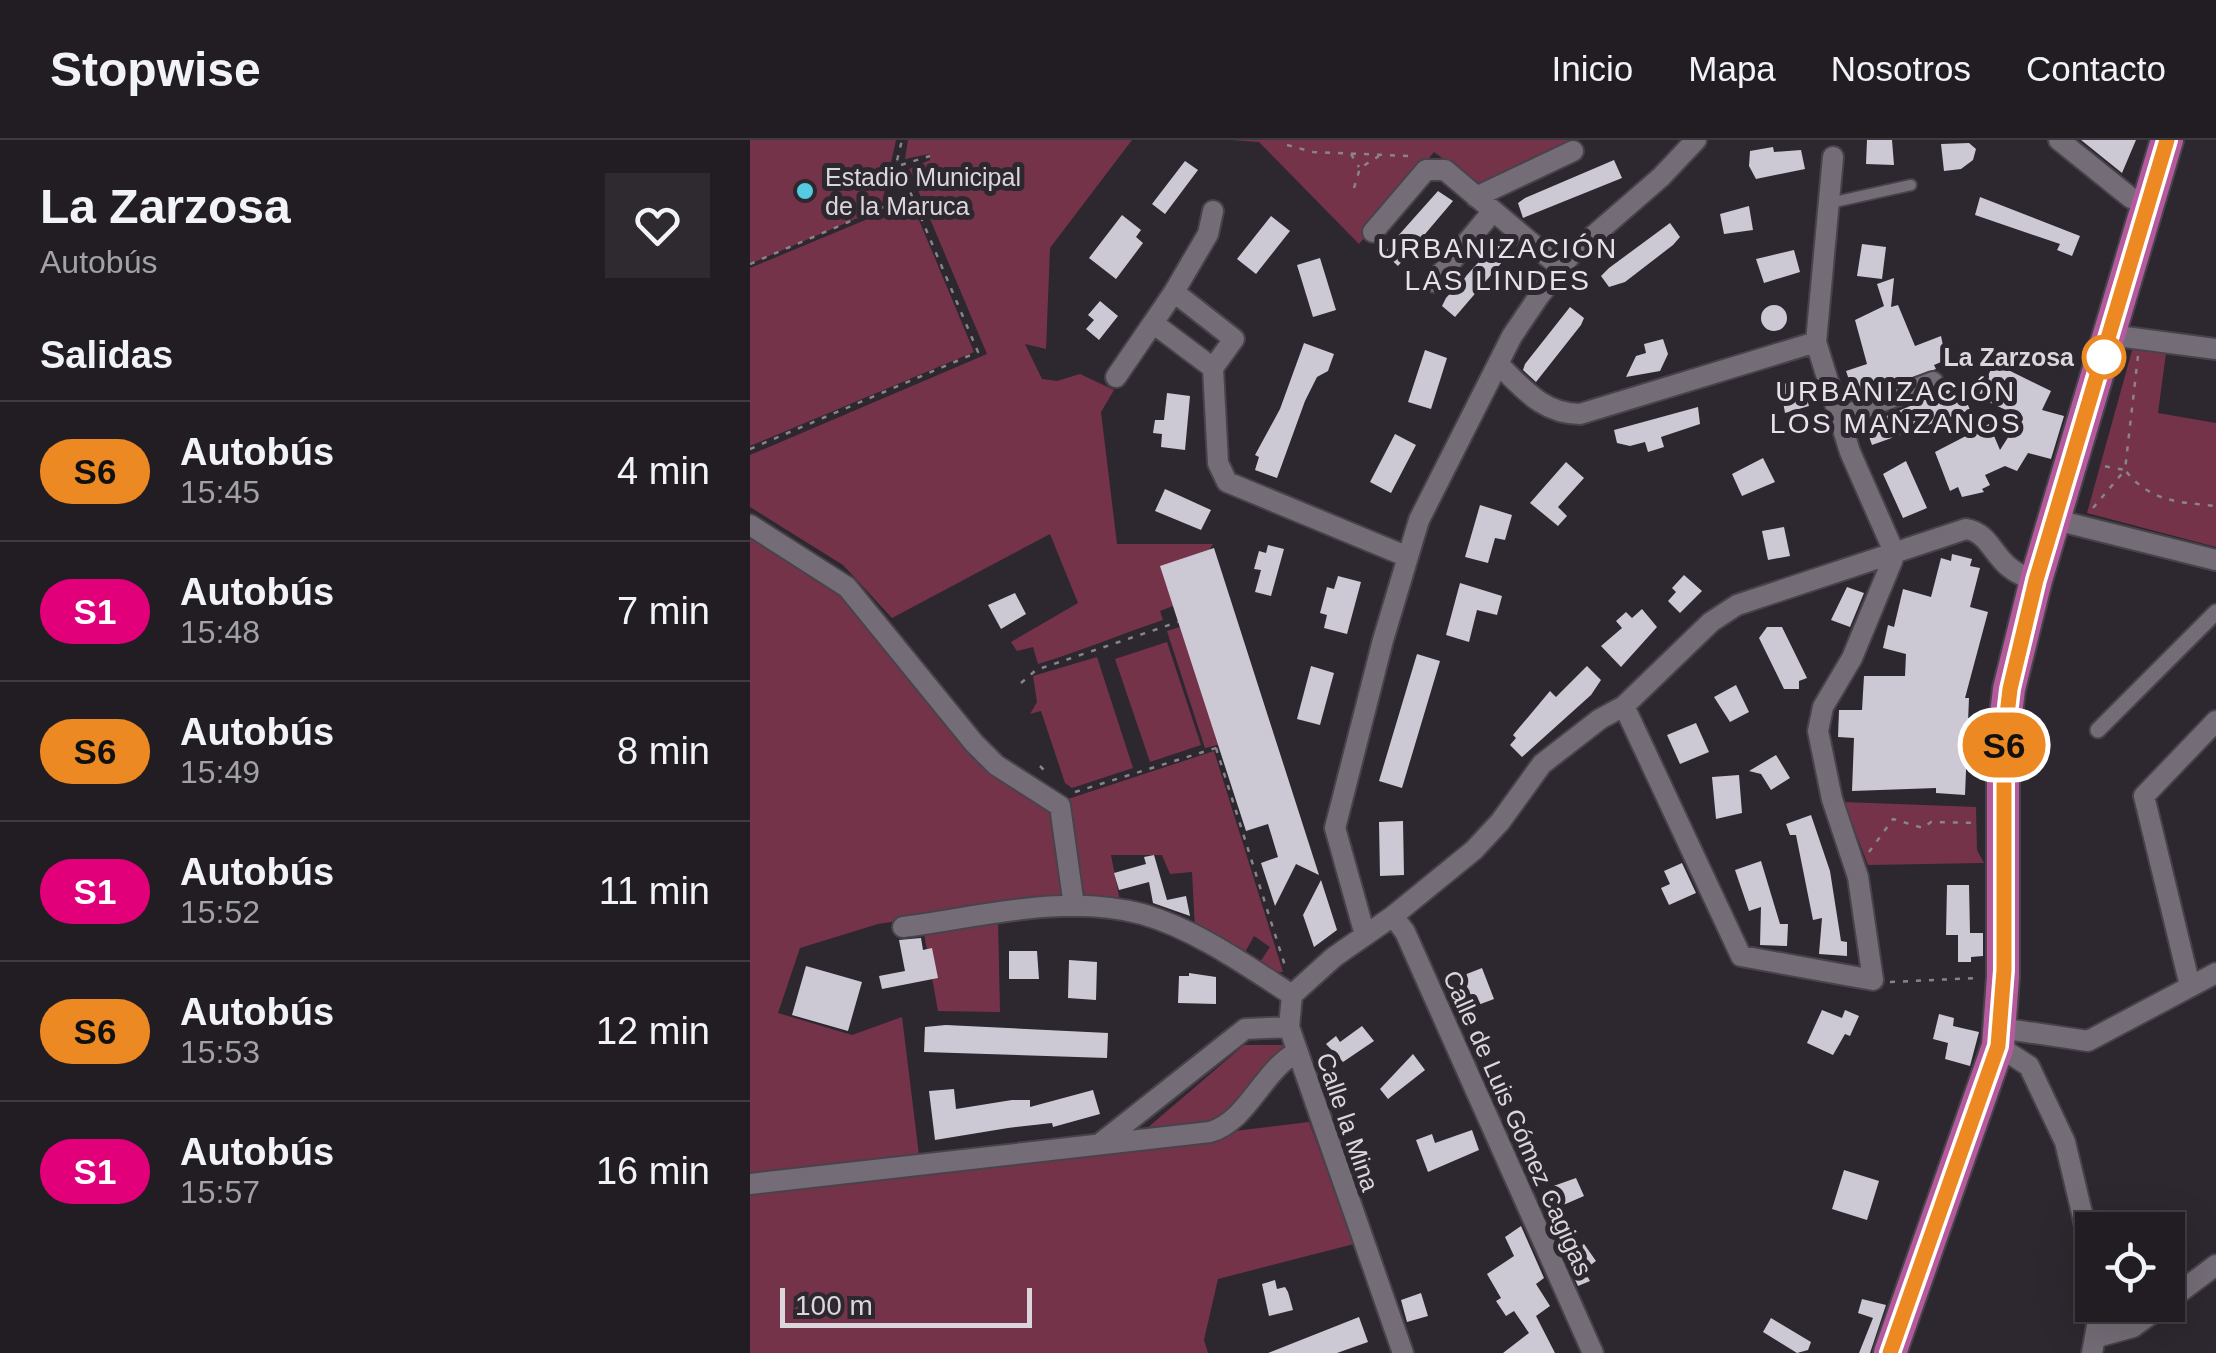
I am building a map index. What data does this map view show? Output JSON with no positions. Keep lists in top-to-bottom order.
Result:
{
  "streets": {
    "street": ["Calle la Mina", "Calle de Luis Gómez Cagigas"]
  },
  "districts": ["URBANIZACIÓN LAS LINDES", "URBANIZACIÓN LOS MANZANOS"],
  "places": ["Estadio Municipal de la Maruca", "La Zarzosa"],
  "lines": ["bus line S6"],
  "scale_bar": "100 m",
  "page": {
    "header": "Stopwise",
    "nav": [
      "Inicio",
      "Mapa",
      "Nosotros",
      "Contacto"
    ],
    "heading": [
      ["La Zarzosa", "Autobús"],
      "Salidas"
    ],
    "on_map": "S6",
    "list": [
      {
        "mark": "S6",
        "name": "Autobús",
        "note": "15:45",
        "value": "4 min"
      },
      {
        "mark": "S1",
        "name": "Autobús",
        "note": "15:48",
        "value": "7 min"
      },
      {
        "mark": "S6",
        "name": "Autobús",
        "note": "15:49",
        "value": "8 min"
      },
      {
        "mark": "S1",
        "name": "Autobús",
        "note": "15:52",
        "value": "11 min"
      },
      {
        "mark": "S6",
        "name": "Autobús",
        "note": "15:53",
        "value": "12 min"
      },
      {
        "mark": "S1",
        "name": "Autobús",
        "note": "15:57",
        "value": "16 min"
      }
    ],
    "scale": "100 m"
  }
}
